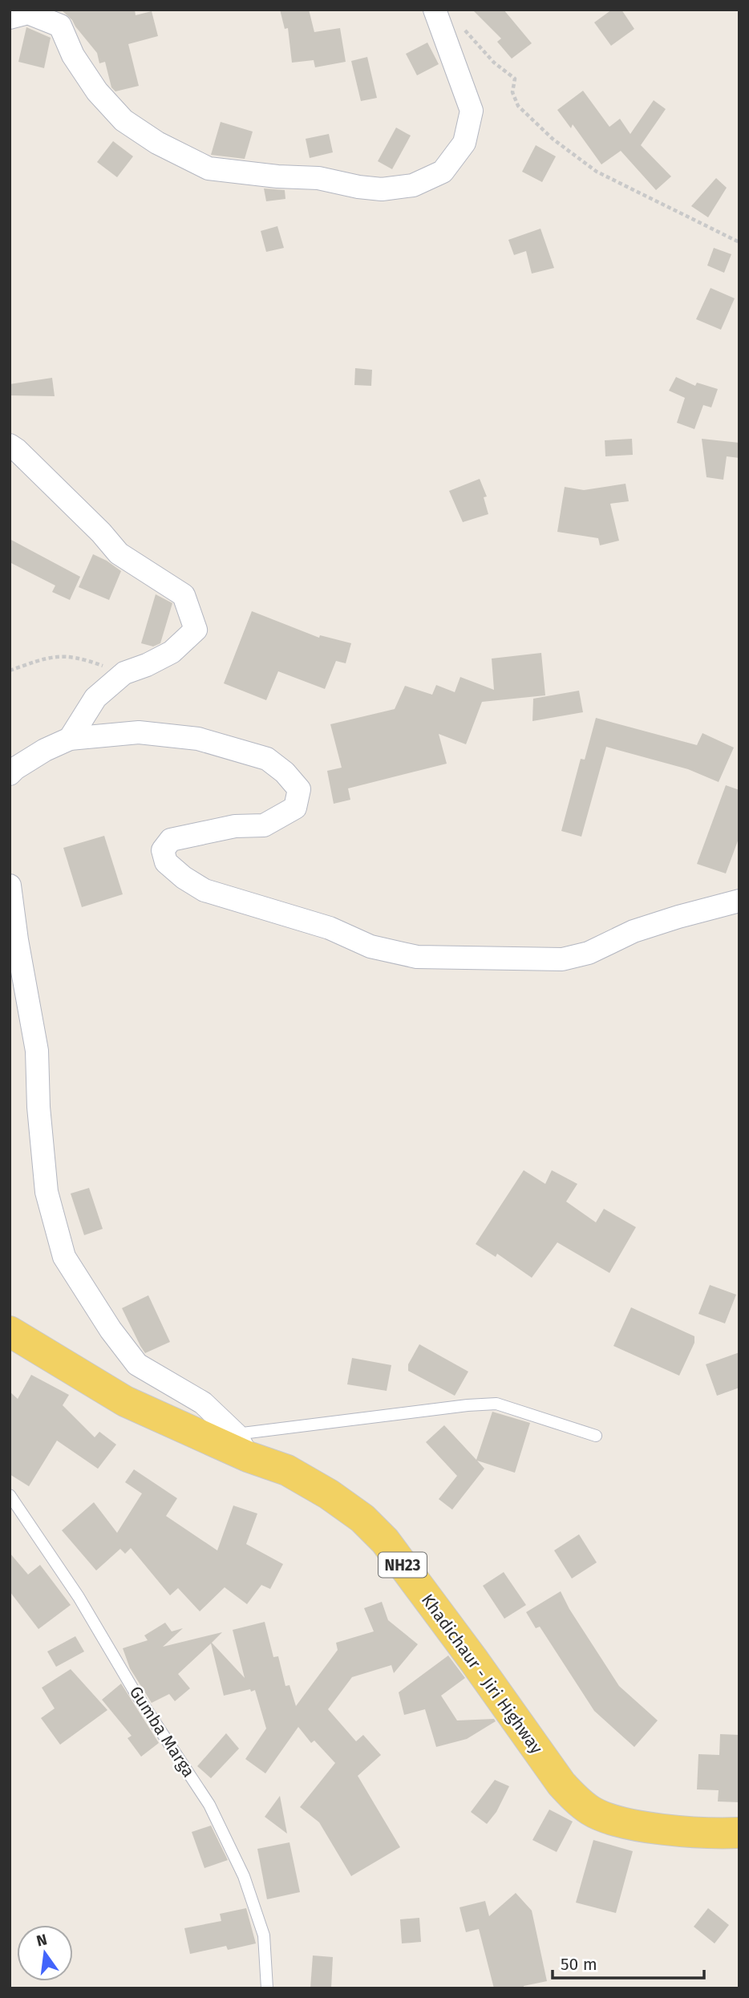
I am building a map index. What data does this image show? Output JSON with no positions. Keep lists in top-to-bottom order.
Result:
{
  "streets": {
    "main road": ["NH23", "Khadichaur - Jiri Highway"],
    "lane": ["Gumba Marga"]
  },
  "scale_bar": "50 m",
  "north": "top"
}
